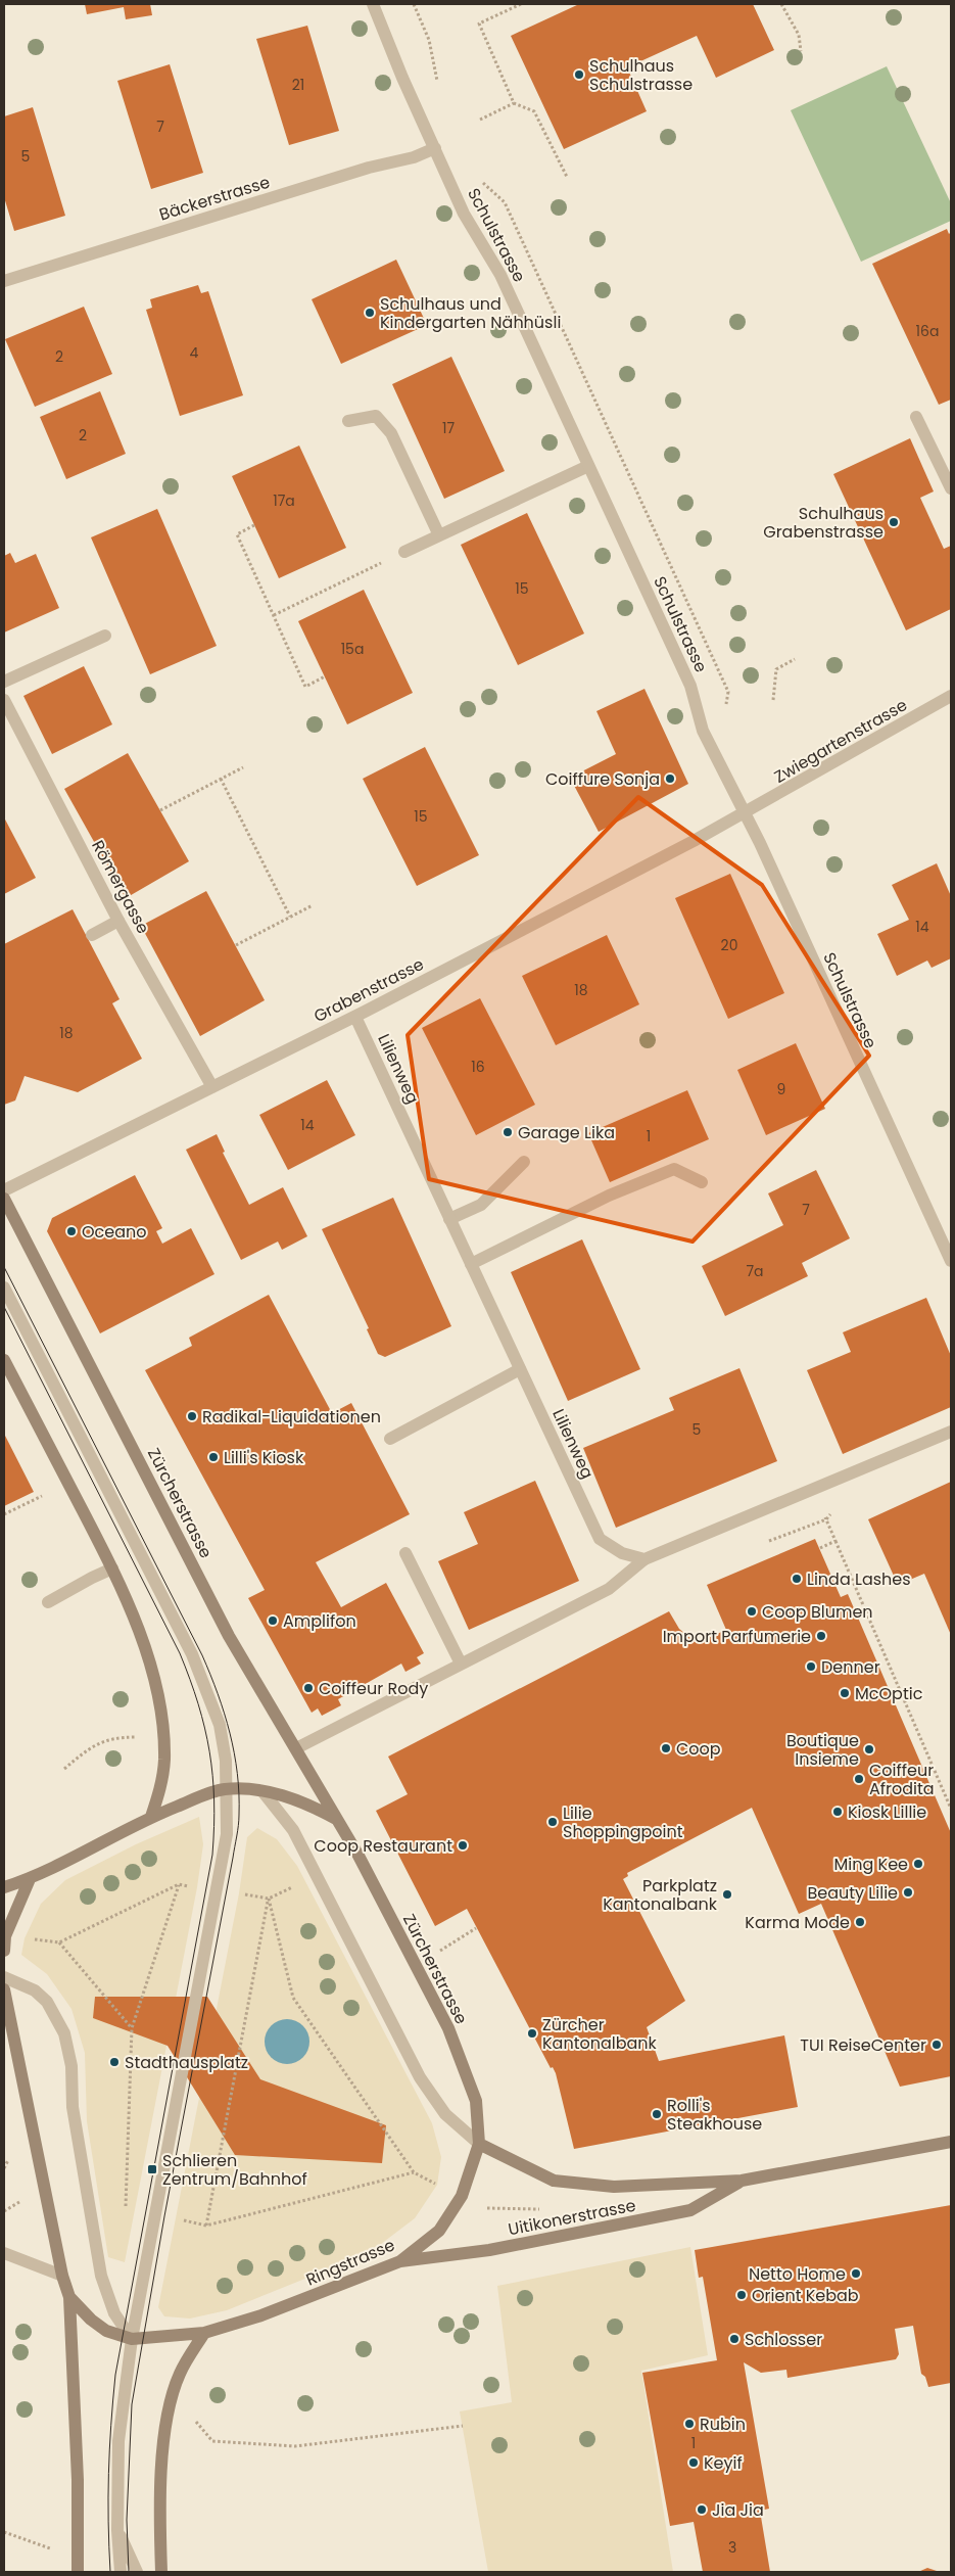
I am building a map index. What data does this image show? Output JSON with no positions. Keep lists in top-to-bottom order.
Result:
{
  "streets": {
    "main road": ["Zürcherstrasse", "Uitikonerstrasse", "Ringstrasse"],
    "street": [
      "Bäckerstrasse",
      "Schulstrasse",
      "Zwiegartenstrasse",
      "Römergasse",
      "Grabenstrasse",
      "Lilienweg"
    ]
  },
  "crossings": [
    ["Bäckerstrasse", "Schulstrasse"],
    ["Schulstrasse", "Zwiegartenstrasse"],
    ["Schulstrasse", "Grabenstrasse"],
    ["Zwiegartenstrasse", "Grabenstrasse"],
    ["Römergasse", "Grabenstrasse"],
    ["Grabenstrasse", "Lilienweg"],
    ["Zürcherstrasse", "Uitikonerstrasse"],
    ["Zürcherstrasse", "Ringstrasse"],
    ["Uitikonerstrasse", "Ringstrasse"]
  ],
  "places": {
    "other": [
      "Schulhaus Schulstrasse",
      "Schulhaus und Kindergarten Nähhüsli",
      "Schulhaus Grabenstrasse",
      "Coiffure Sonja",
      "Garage Lika",
      "Oceano",
      "Radikal-Liquidationen",
      "Lilli's Kiosk",
      "Linda Lashes",
      "Coop Blumen",
      "Amplifon",
      "Import Parfumerie",
      "Denner",
      "Coiffeur Rody",
      "McOptic",
      "Coop",
      "Boutique Insieme",
      "Coiffeur Afrodita",
      "Kiosk Lillie",
      "Lilie Shoppingpoint",
      "Coop Restaurant",
      "Ming Kee",
      "Beauty Lilie",
      "Parkplatz Kantonalbank",
      "Karma Mode",
      "Zürcher Kantonalbank",
      "TUI ReiseCenter",
      "Stadthausplatz",
      "Rolli's Steakhouse",
      "Netto Home",
      "Orient Kebab",
      "Schlosser",
      "Rubin",
      "Keyif",
      "Jia Jia"
    ],
    "transit": ["Schlieren Zentrum/Bahnhof"]
  },
  "house_numbers": [
    "21",
    "7",
    "5",
    "16a",
    "4",
    "2",
    "17",
    "2",
    "17a",
    "15",
    "15a",
    "15",
    "14",
    "20",
    "18",
    "18",
    "16",
    "9",
    "14",
    "1",
    "7",
    "7a",
    "5",
    "1",
    "3"
  ]
}
